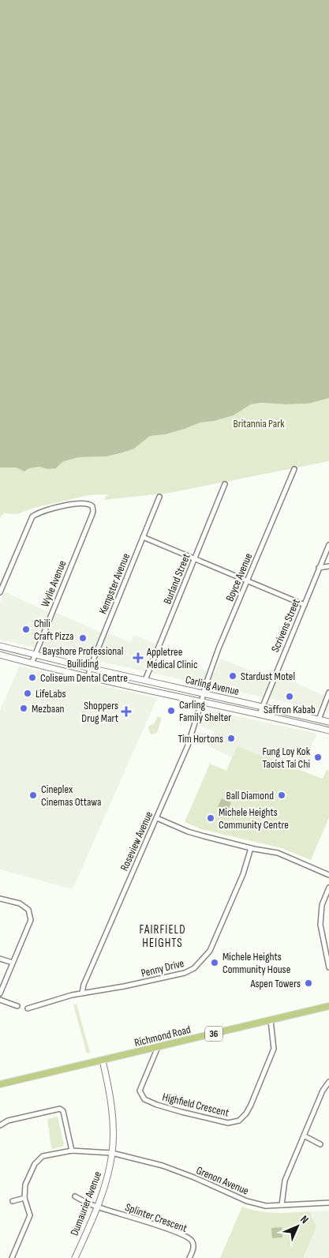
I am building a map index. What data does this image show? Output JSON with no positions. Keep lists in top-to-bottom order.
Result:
{
  "streets": {
    "main road": [
      "Carling Avenue",
      "36",
      "Richmond Road",
      "Dumaurier Avenue"
    ],
    "street": [
      "Boyce Avenue",
      "Burland Street",
      "Wylie Avenue",
      "Kempster Avenue",
      "Scrivens Street",
      "Roseview Avenue",
      "Penny Drive",
      "Highfield Crescent",
      "Grenon Avenue",
      "Splinter Crescent"
    ]
  },
  "crossings": [
    ["Boyce Avenue", "Carling Avenue"],
    ["Boyce Avenue", "Roseview Avenue"],
    ["Burland Street", "Carling Avenue"],
    ["Wylie Avenue", "Carling Avenue"],
    ["Kempster Avenue", "Carling Avenue"],
    ["Scrivens Street", "Carling Avenue"],
    ["Carling Avenue", "Roseview Avenue"],
    ["Roseview Avenue", "Penny Drive"],
    ["Richmond Road", "Highfield Crescent"],
    ["Richmond Road", "Dumaurier Avenue"],
    ["Grenon Avenue", "Dumaurier Avenue"],
    ["Dumaurier Avenue", "Splinter Crescent"]
  ],
  "districts": ["FAIRFIELD HEIGHTS"],
  "parks": ["Britannia Park"],
  "places": {
    "other": [
      "Chili Craft Pizza",
      "Bayshore Professional Builiding",
      "Stardust Motel",
      "Coliseum Dental Centre",
      "LifeLabs",
      "Saffron Kabab",
      "Mezbaan",
      "Carling Family Shelter",
      "Tim Hortons",
      "Fung Loy Kok Taoist Tai Chi",
      "Cineplex Cinemas Ottawa",
      "Ball Diamond",
      "Michele Heights Community Centre",
      "Michele Heights Community House",
      "Aspen Towers"
    ],
    "health": ["Appletree Medical Clinic", "Shoppers Drug Mart"]
  },
  "north": "top right"
}
